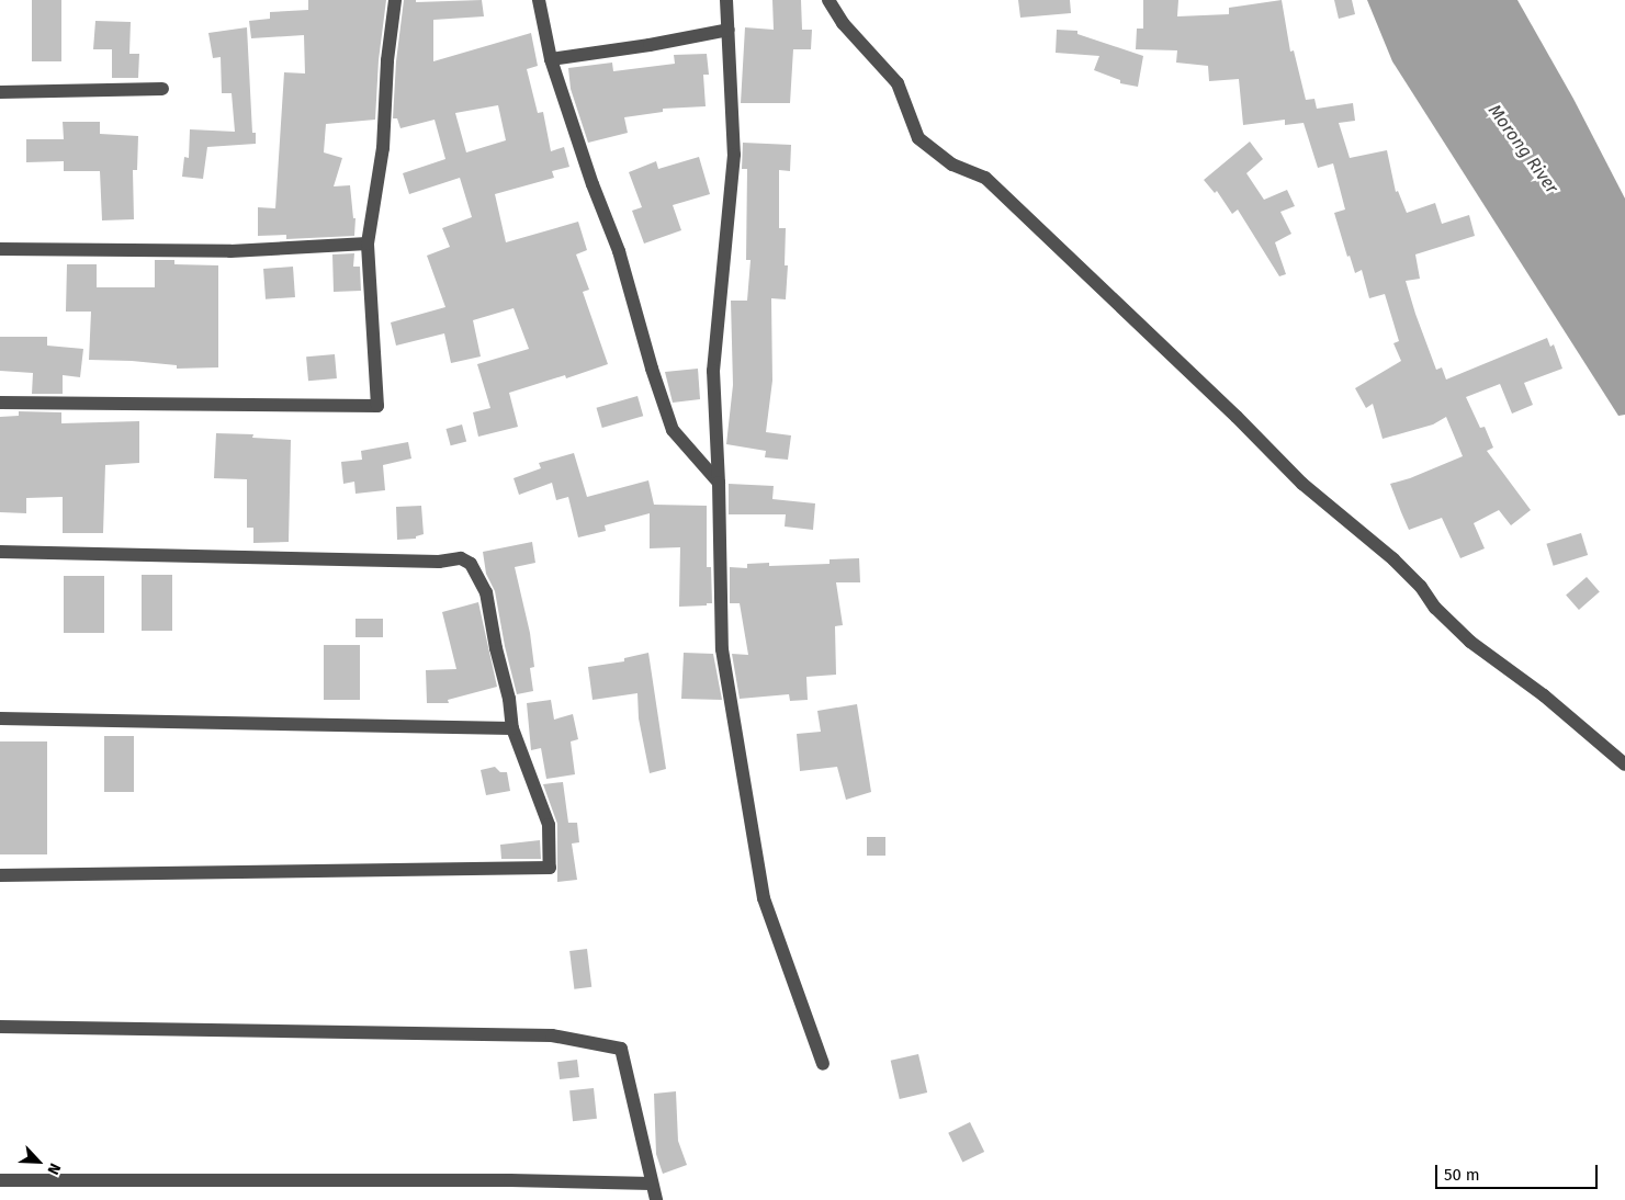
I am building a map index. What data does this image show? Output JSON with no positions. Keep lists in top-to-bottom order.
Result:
{
  "water": ["Morong River"],
  "scale_bar": "50 m",
  "north": "bottom right"
}
